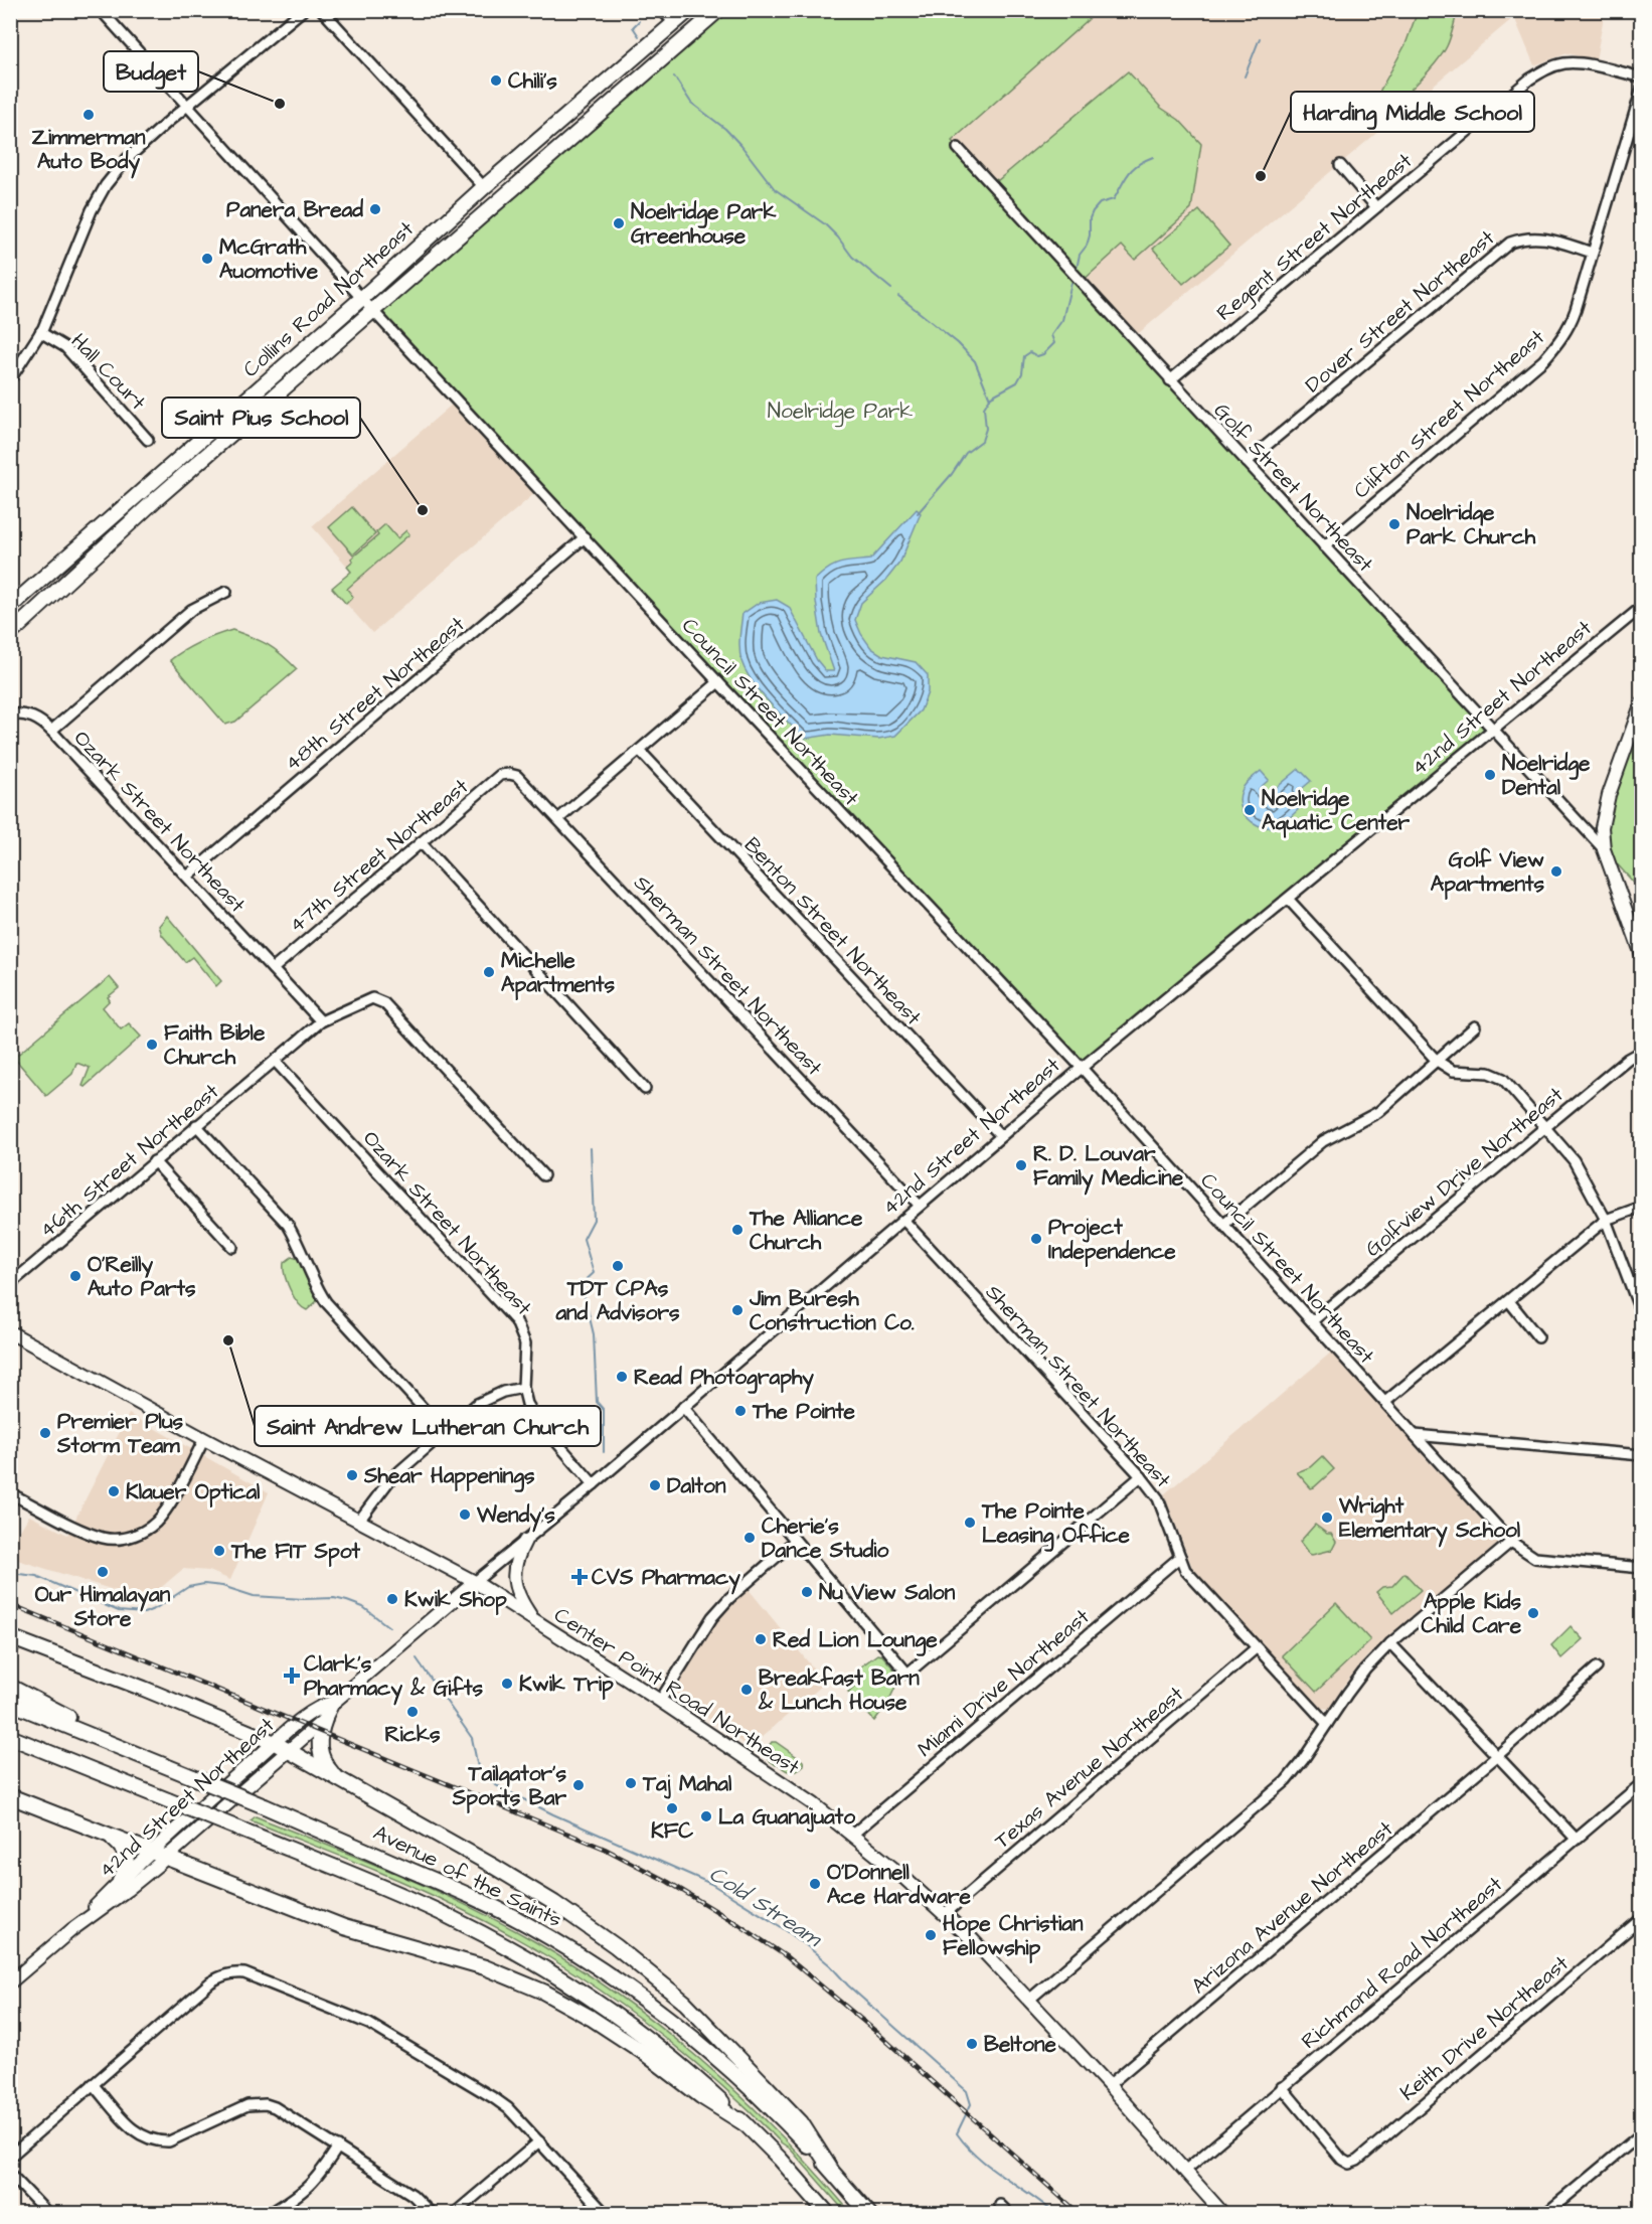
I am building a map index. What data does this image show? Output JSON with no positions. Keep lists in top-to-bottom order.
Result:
{
  "streets": {
    "highway": ["Collins Road Northeast", "Avenue of the Saints"],
    "main road": ["42nd Street Northeast", "Center Point Road Northeast"],
    "street": [
      "Regent Street Northeast",
      "Dover Street Northeast",
      "Hall Court",
      "Clifton Street Northeast",
      "Golf Street Northeast",
      "48th Street Northeast",
      "Council Street Northeast",
      "Ozark Street Northeast",
      "47th Street Northeast",
      "Benton Street Northeast",
      "Sherman Street Northeast",
      "46th Street Northeast",
      "Golfview Drive Northeast",
      "Miami Drive Northeast",
      "Texas Avenue Northeast",
      "Arizona Avenue Northeast",
      "Richmond Road Northeast",
      "Keith Drive Northeast"
    ]
  },
  "crossings": [
    ["Regent Street Northeast", "Golf Street Northeast"],
    ["Collins Road Northeast", "Council Street Northeast"],
    ["Dover Street Northeast", "Clifton Street Northeast"],
    ["Dover Street Northeast", "Golf Street Northeast"],
    ["Clifton Street Northeast", "Golf Street Northeast"],
    ["Golf Street Northeast", "42nd Street Northeast"],
    ["48th Street Northeast", "Council Street Northeast"],
    ["48th Street Northeast", "Ozark Street Northeast"],
    ["42nd Street Northeast", "Council Street Northeast"],
    ["42nd Street Northeast", "Ozark Street Northeast"],
    ["42nd Street Northeast", "Benton Street Northeast"],
    ["42nd Street Northeast", "Sherman Street Northeast"],
    ["42nd Street Northeast", "Center Point Road Northeast"],
    ["Council Street Northeast", "Golfview Drive Northeast"],
    ["Ozark Street Northeast", "47th Street Northeast"],
    ["Ozark Street Northeast", "46th Street Northeast"],
    ["47th Street Northeast", "Sherman Street Northeast"],
    ["Sherman Street Northeast", "Miami Drive Northeast"],
    ["Sherman Street Northeast", "Texas Avenue Northeast"],
    ["Miami Drive Northeast", "Center Point Road Northeast"],
    ["Center Point Road Northeast", "Texas Avenue Northeast"],
    ["Center Point Road Northeast", "Arizona Avenue Northeast"],
    ["Center Point Road Northeast", "Richmond Road Northeast"],
    ["Richmond Road Northeast", "Keith Drive Northeast"]
  ],
  "water": ["Cold Stream"],
  "parks": ["Noelridge Park"],
  "places": {
    "other": [
      "Chili's",
      "Budget",
      "Zimmerman Auto Body",
      "Harding Middle School",
      "Panera Bread",
      "Noelridge Park Greenhouse",
      "McGrath Auomotive",
      "Saint Pius School",
      "Noelridge Park Church",
      "Noelridge Dental",
      "Noelridge Aquatic Center",
      "Golf View Apartments",
      "Michelle Apartments",
      "Faith Bible Church",
      "R. D. Louvar Family Medicine",
      "The Alliance Church",
      "Project Independence",
      "TDT CPAs and Advisors",
      "O'Reilly Auto Parts",
      "Jim Buresh Construction Co.",
      "Saint Andrew Lutheran Church",
      "Read Photography",
      "The Pointe",
      "Premier Plus Storm Team",
      "Shear Happenings",
      "Dalton",
      "Klauer Optical",
      "Wendy's",
      "Wright Elementary School",
      "The Pointe Leasing Office",
      "Cherie's Dance Studio",
      "The FIT Spot",
      "Our Himalayan Store",
      "Nu View Salon",
      "Kwik Shop",
      "Apple Kids Child Care",
      "Red Lion Lounge",
      "Kwik Trip",
      "Breakfast Barn & Lunch House",
      "Ricks",
      "Taj Mahal",
      "Tailgator's Sports Bar",
      "KFC",
      "La Guanajuato",
      "O'Donnell Ace Hardware",
      "Hope Christian Fellowship",
      "Beltone"
    ],
    "health": ["CVS Pharmacy", "Clark's Pharmacy & Gifts"]
  }
}
